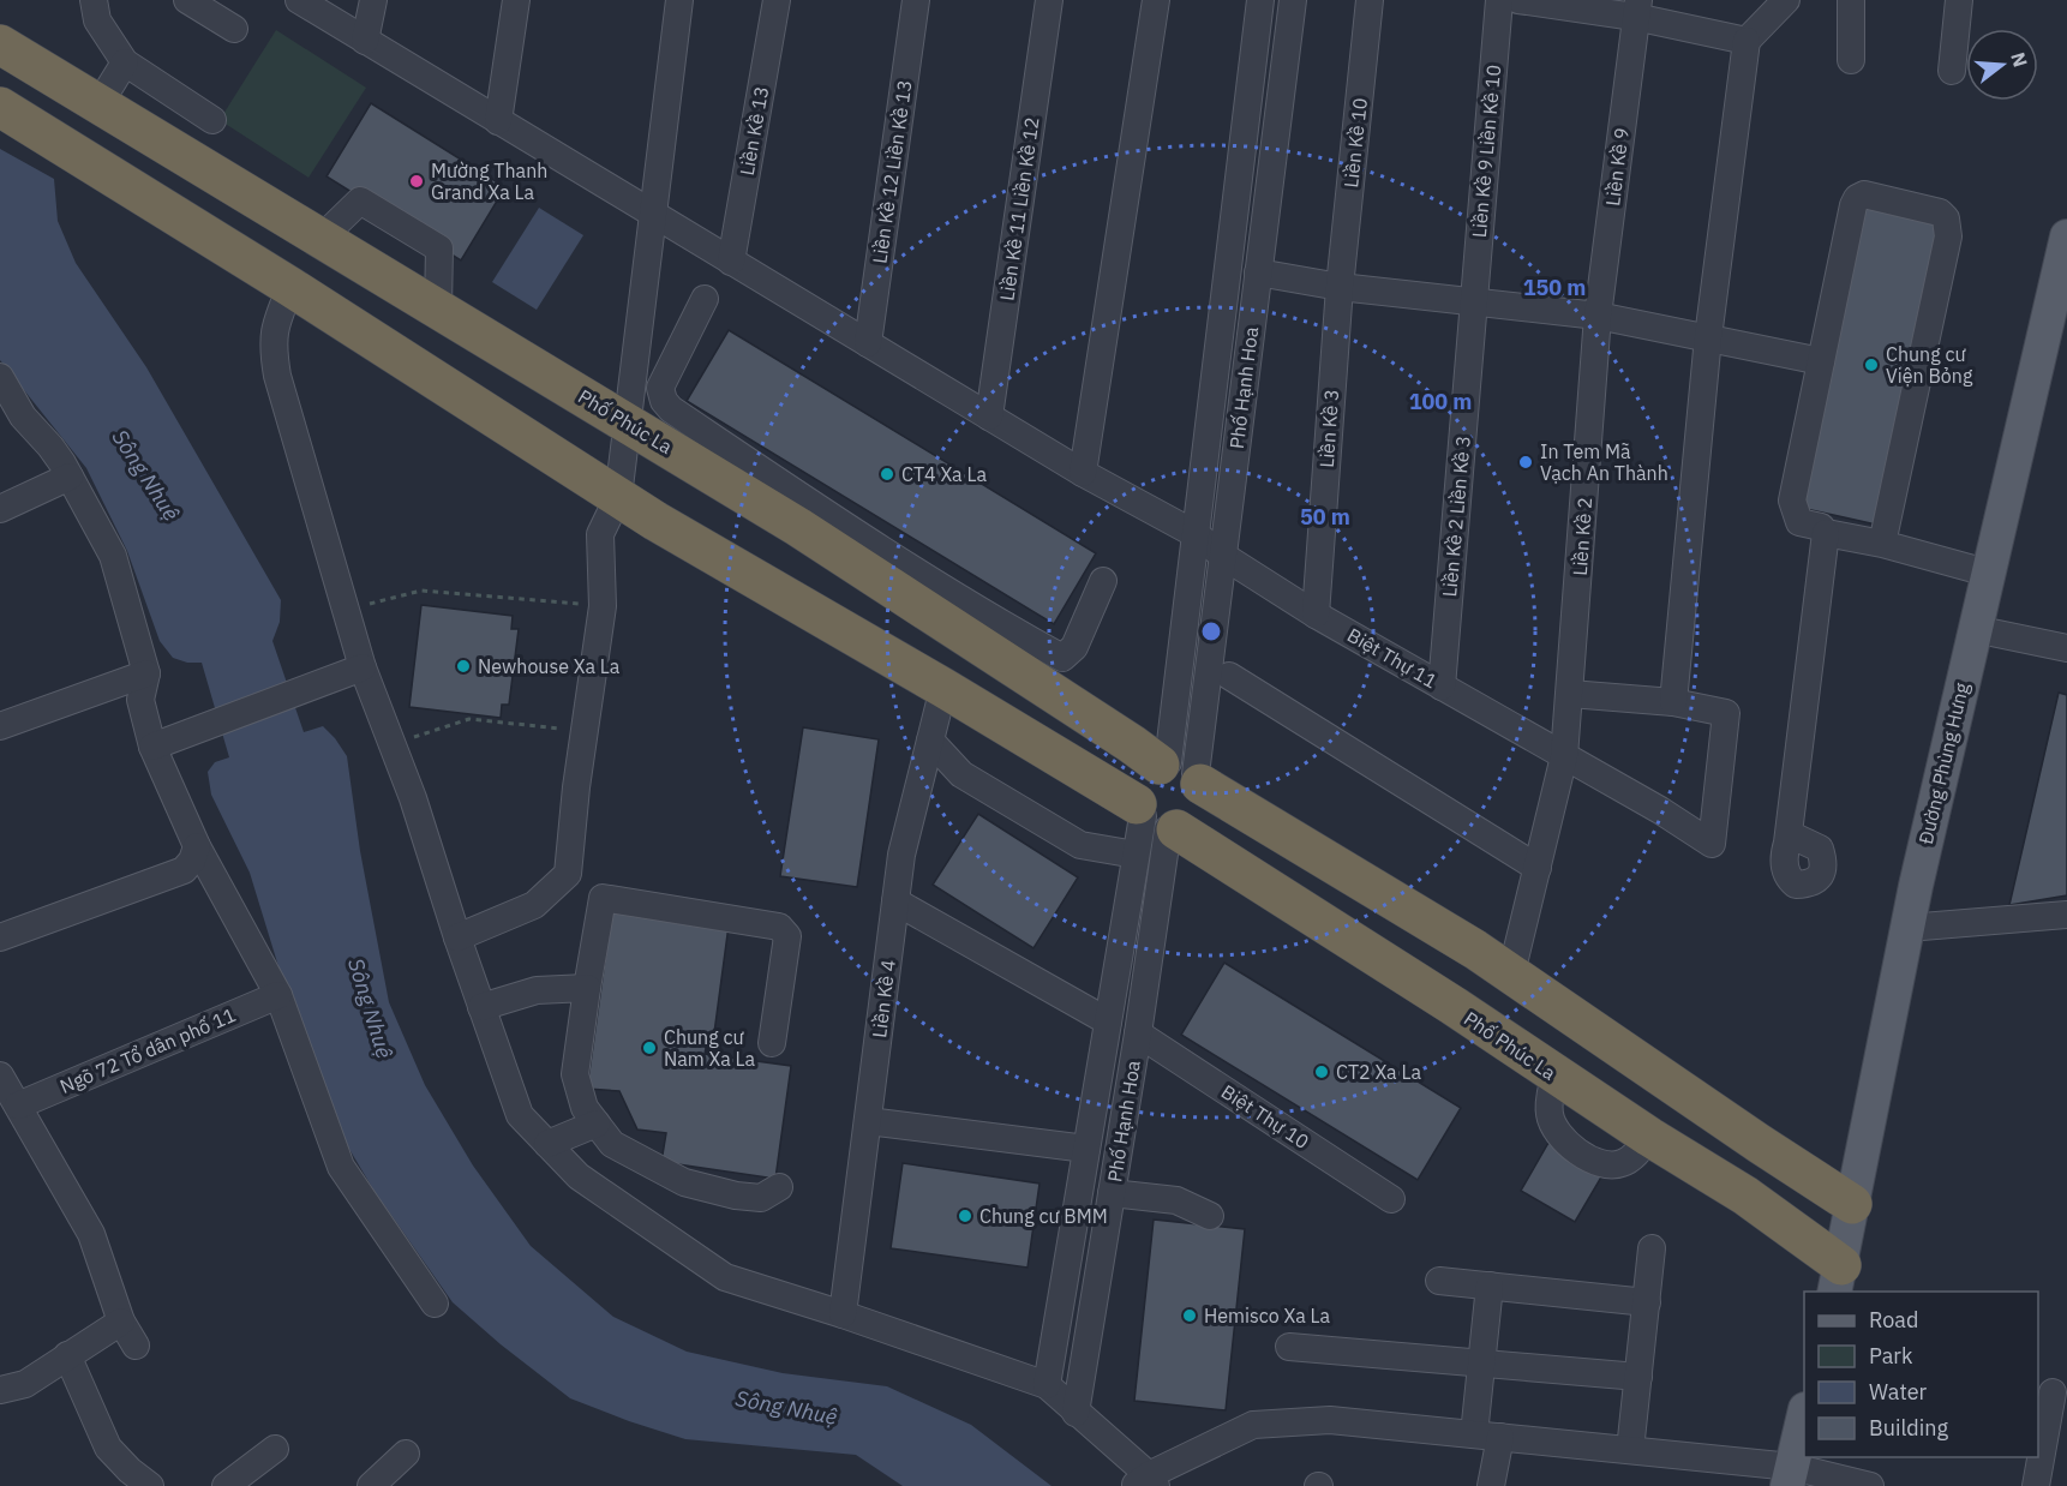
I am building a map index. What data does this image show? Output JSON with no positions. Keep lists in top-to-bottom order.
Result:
{
  "streets": {
    "highway": ["Phố Phúc La"],
    "main road": ["Đường Phùng Hưng"],
    "street": [
      "Liền Kề 13",
      "Liền Kề 10",
      "Liền Kề 9 Liền Kề 10",
      "Liền Kề 9",
      "Liền Kề 12 Liền Kề 13",
      "Liền Kề 11 Liền Kề 12",
      "Phố Hạnh Hoa",
      "Liền Kề 3",
      "Liền Kề 2 Liền Kề 3",
      "Liền Kề 2",
      "Biệt Thự 11",
      "Liền Kề 4",
      "Ngõ 72 Tổ dân phố 11",
      "Biệt Thự 10"
    ]
  },
  "crossings": [
    ["Liền Kề 13", "Biệt Thự 11"],
    ["Liền Kề 10", "Liền Kề 3"],
    ["Liền Kề 9 Liền Kề 10", "Liền Kề 2 Liền Kề 3"],
    ["Liền Kề 9", "Liền Kề 2"],
    ["Liền Kề 12 Liền Kề 13", "Biệt Thự 11"],
    ["Liền Kề 11 Liền Kề 12", "Biệt Thự 11"],
    ["Phố Hạnh Hoa", "Phố Phúc La"],
    ["Phố Hạnh Hoa", "Biệt Thự 11"],
    ["Phố Hạnh Hoa", "Biệt Thự 10"],
    ["Phố Phúc La", "Liền Kề 2"],
    ["Phố Phúc La", "Đường Phùng Hưng"],
    ["Phố Phúc La", "Liền Kề 4"],
    ["Liền Kề 3", "Biệt Thự 11"],
    ["Liền Kề 2 Liền Kề 3", "Biệt Thự 11"],
    ["Liền Kề 2", "Biệt Thự 11"]
  ],
  "water": ["Sông Nhuệ"],
  "places": [
    "Mường Thanh Grand Xa La",
    "Chung cư Viện Bỏng",
    "In Tem Mã Vạch An Thành",
    "CT4 Xa La",
    "Newhouse Xa La",
    "Chung cư Nam Xa La",
    "CT2 Xa La",
    "Chung cư BMM",
    "Hemisco Xa La"
  ],
  "legend": [
    "Road",
    "Park",
    "Water",
    "Building"
  ],
  "north": "right",
  "rings": ["150 m", "100 m", "50 m"]
}
